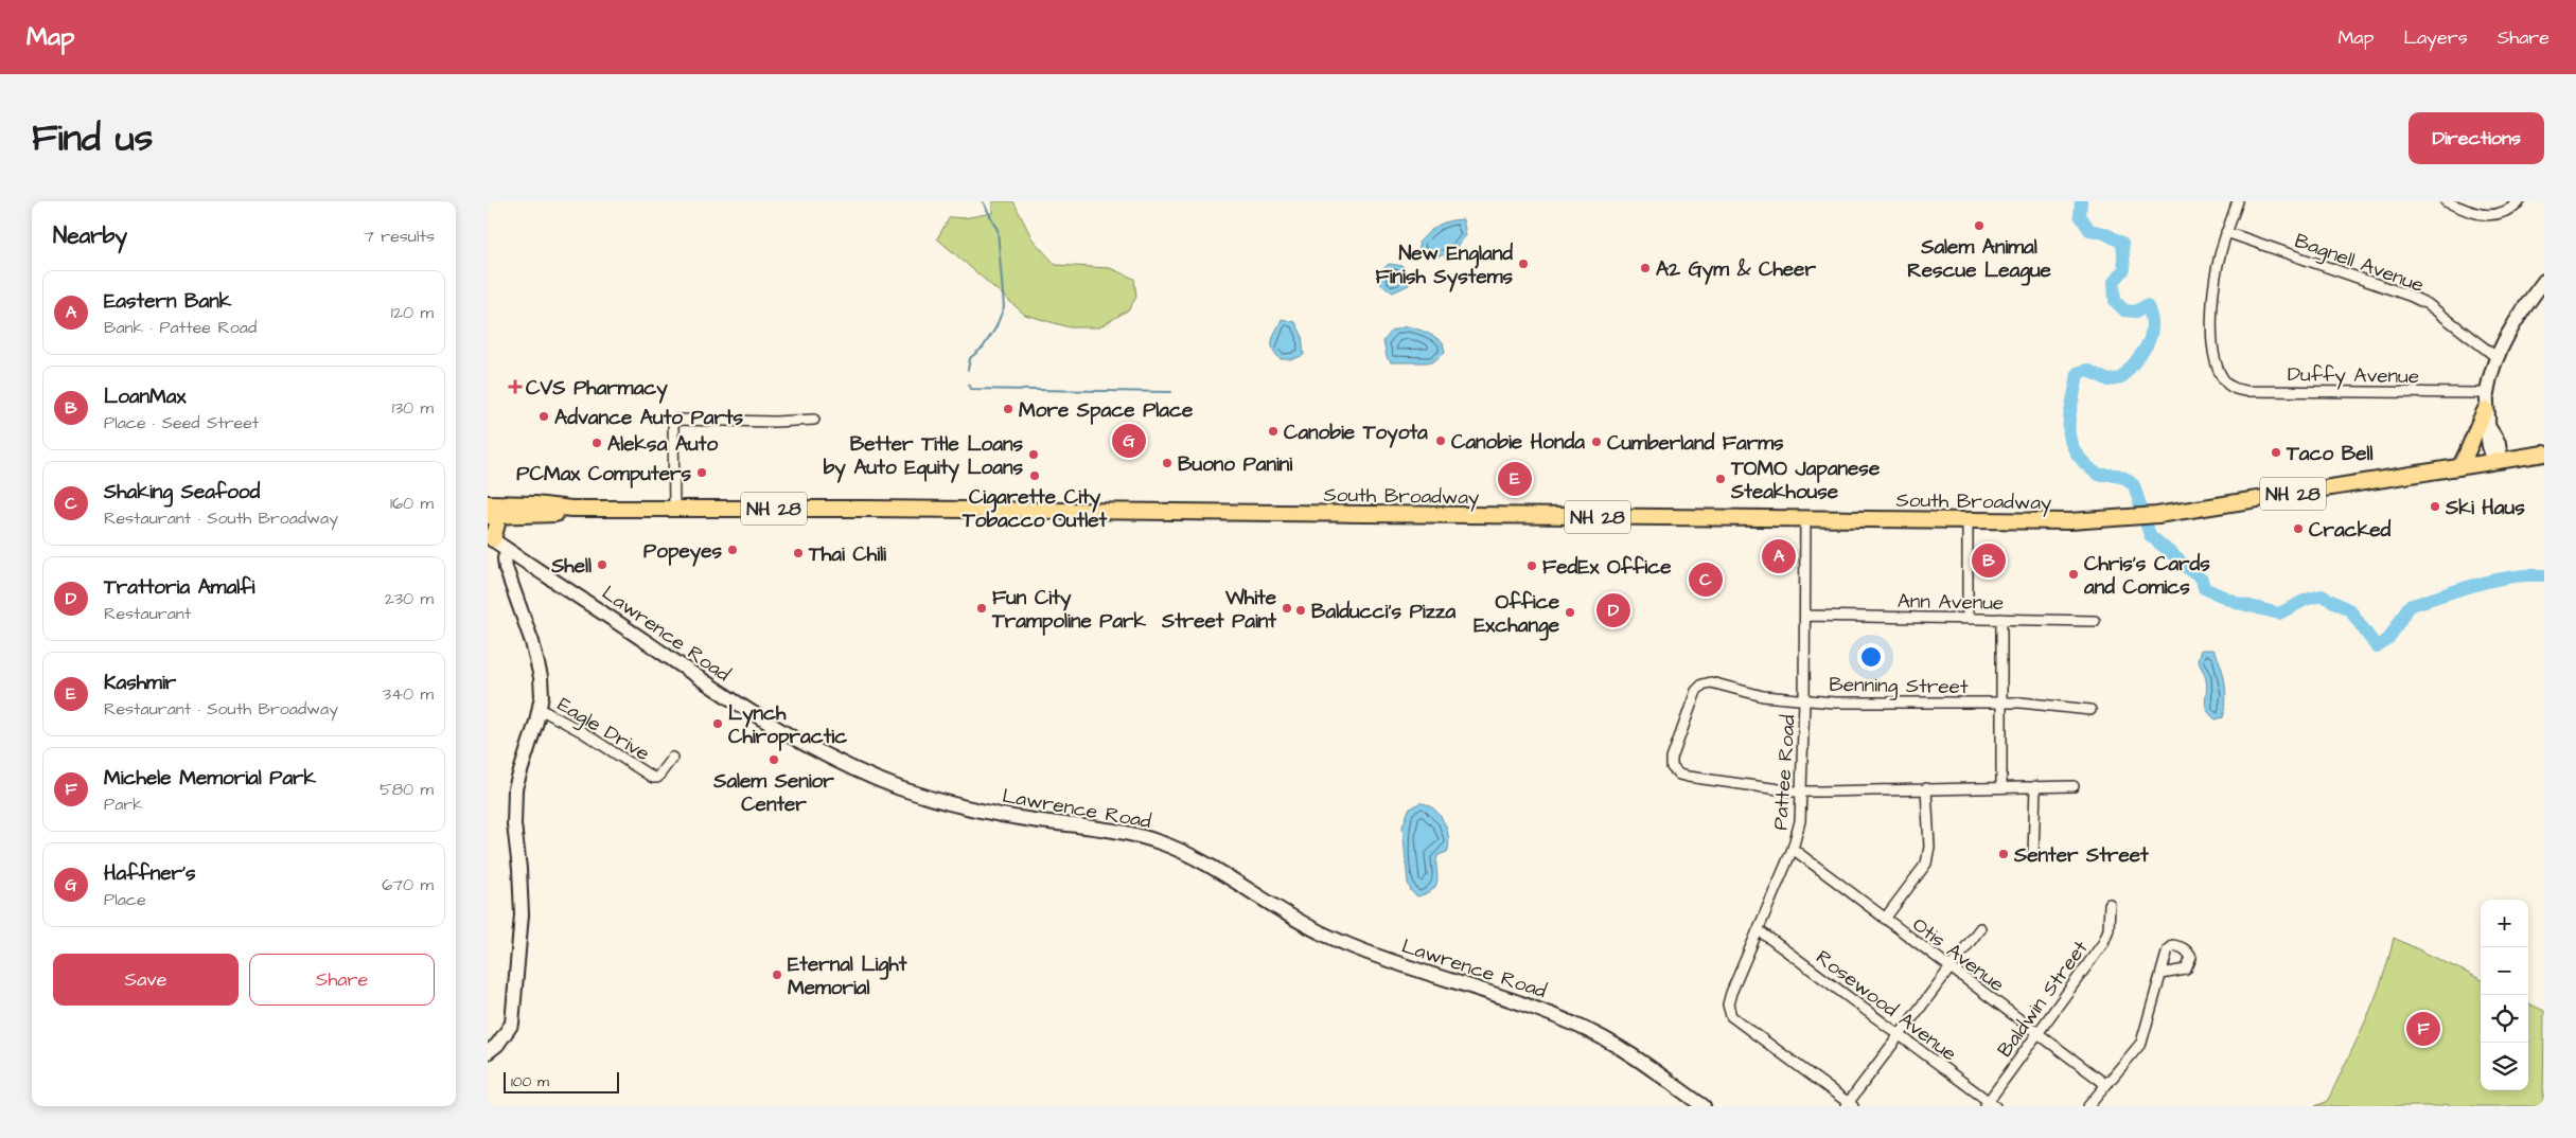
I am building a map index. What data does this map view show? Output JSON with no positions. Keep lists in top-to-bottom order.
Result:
{
  "streets": {
    "main road": ["NH 28", "South Broadway"],
    "street": [
      "Bagnell Avenue",
      "Duffy Avenue",
      "Ann Avenue",
      "Lawrence Road",
      "Benning Street",
      "Eagle Drive",
      "Pattee Road",
      "Otis Avenue",
      "Baldwin Street",
      "Rosewood Avenue"
    ]
  },
  "crossings": [
    ["Bagnell Avenue", "Duffy Avenue"],
    ["South Broadway", "Pattee Road"],
    ["Ann Avenue", "Pattee Road"],
    ["Benning Street", "Pattee Road"],
    ["Pattee Road", "Otis Avenue"],
    ["Pattee Road", "Rosewood Avenue"],
    ["Otis Avenue", "Baldwin Street"],
    ["Baldwin Street", "Rosewood Avenue"]
  ],
  "places": {
    "other": [
      "Salem Animal Rescue League",
      "New England Finish Systems",
      "A2 Gym & Cheer",
      "More Space Place",
      "Advance Auto Parts",
      "Canobie Toyota",
      "Canobie Honda",
      "Cumberland Farms",
      "Aleksa Auto",
      "Taco Bell",
      "Better Title Loans by Auto Equity Loans",
      "Buono Panini",
      "PCMax Computers",
      "Cigarette City Tobacco Outlet",
      "TOMO Japanese Steakhouse",
      "Ski Haus",
      "Cracked",
      "Popeyes",
      "Thai Chili",
      "Shell",
      "FedEx Office",
      "Chris's Cards and Comics",
      "Fun City Trampoline Park",
      "White Street Paint",
      "Balducci's Pizza",
      "Office Exchange",
      "Lynch Chiropractic",
      "Salem Senior Center",
      "Senter Street",
      "Eternal Light Memorial"
    ],
    "health": ["CVS Pharmacy"]
  },
  "scale_bar": "100 m",
  "page": {
    "header": "Map",
    "nav": ["Map", "Layers", "Share"],
    "title": "Find us",
    "buttons": [
      "Directions",
      ["Save", "Share"]
    ],
    "heading": ["Nearby", "7 results"],
    "list": [
      {
        "mark": "A",
        "name": "Eastern Bank",
        "note": "Bank · Pattee Road",
        "value": "120 m"
      },
      {
        "mark": "B",
        "name": "LoanMax",
        "note": "Place · Seed Street",
        "value": "130 m"
      },
      {
        "mark": "C",
        "name": "Shaking Seafood",
        "note": "Restaurant · South Broadway",
        "value": "160 m"
      },
      {
        "mark": "D",
        "name": "Trattoria Amalfi",
        "note": "Restaurant",
        "value": "230 m"
      },
      {
        "mark": "E",
        "name": "Kashmir",
        "note": "Restaurant · South Broadway",
        "value": "340 m"
      },
      {
        "mark": "F",
        "name": "Michele Memorial Park",
        "note": "Park",
        "value": "580 m"
      },
      {
        "mark": "G",
        "name": "Haffner's",
        "note": "Place",
        "value": "670 m"
      }
    ],
    "pins": [
      "G",
      "E",
      "A",
      "B",
      "C",
      "D",
      "F"
    ],
    "map_buttons": ["+", "−"],
    "scale": "100 m"
  }
}
